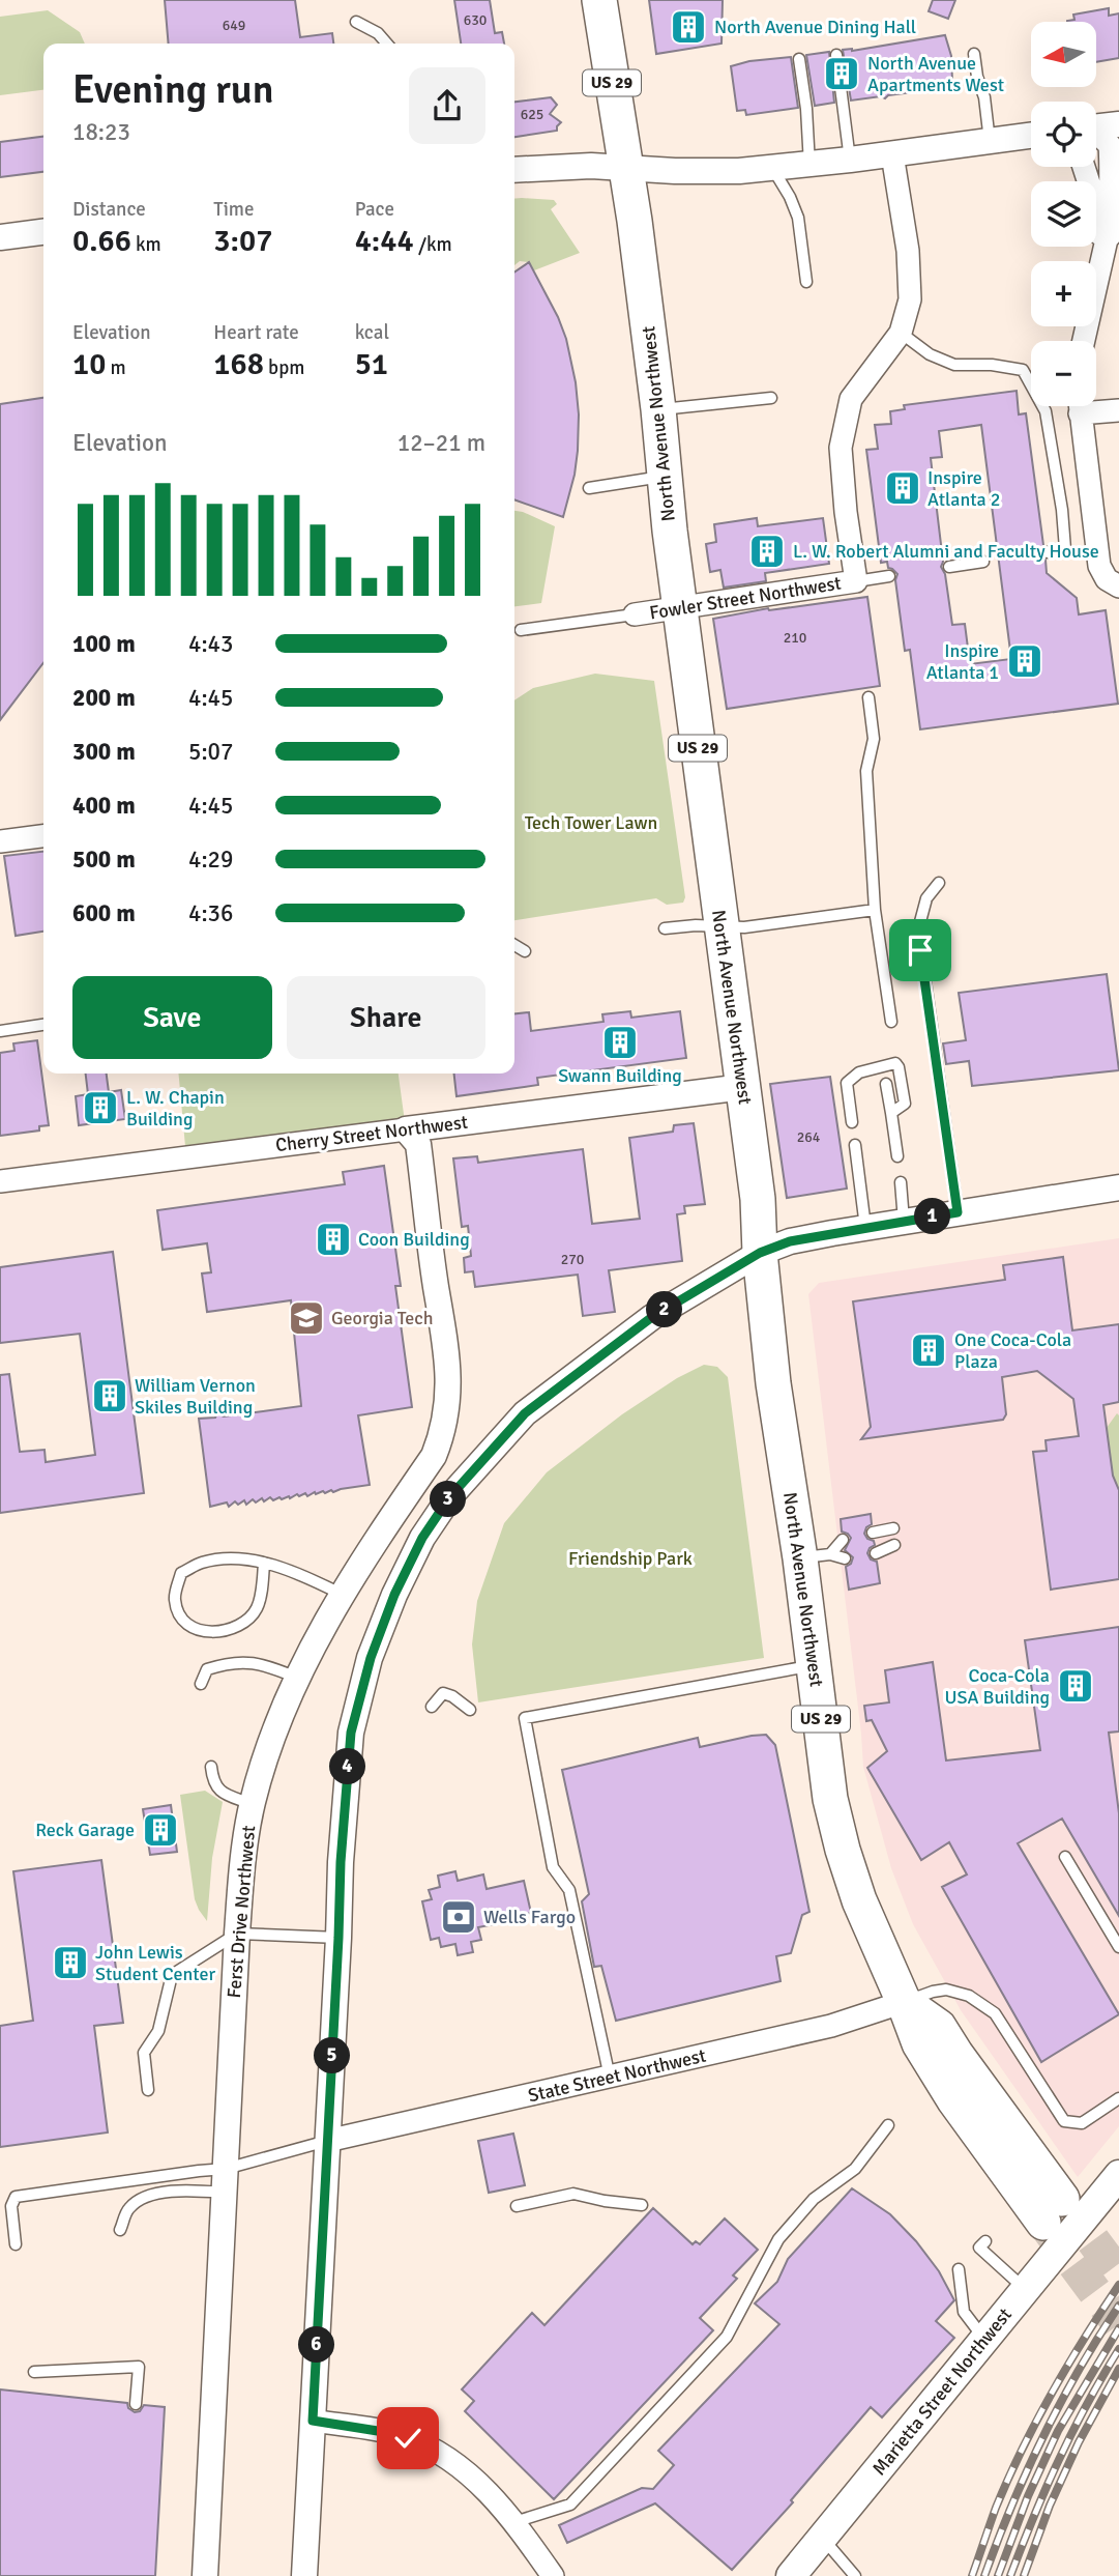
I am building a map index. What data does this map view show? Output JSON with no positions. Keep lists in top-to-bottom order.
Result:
{
  "streets": {
    "highway": ["US 29", "North Avenue Northwest"],
    "main road": ["Marietta Street Northwest"],
    "street": [
      "Fowler Street Northwest",
      "Cherry Street Northwest",
      "Ferst Drive Northwest",
      "State Street Northwest"
    ]
  },
  "crossings": [
    ["North Avenue Northwest", "Fowler Street Northwest"],
    ["North Avenue Northwest", "Cherry Street Northwest"],
    ["North Avenue Northwest", "State Street Northwest"],
    ["North Avenue Northwest", "Marietta Street Northwest"],
    ["Cherry Street Northwest", "Ferst Drive Northwest"]
  ],
  "parks": ["Tech Tower Lawn", "Friendship Park"],
  "places": {
    "building": [
      "North Avenue Dining Hall",
      "North Avenue Apartments West",
      "Inspire Atlanta 2",
      "L. W. Robert Alumni and Faculty House",
      "Inspire Atlanta 1",
      "Swann Building",
      "L. W. Chapin Building",
      "Coon Building",
      "One Coca-Cola Plaza",
      "William Vernon Skiles Building",
      "Coca-Cola USA Building",
      "Reck Garage",
      "John Lewis Student Center"
    ],
    "school or university": ["Georgia Tech"],
    "bank": ["Wells Fargo"]
  },
  "house_numbers": [
    "630",
    "649",
    "625",
    "210",
    "264",
    "270"
  ],
  "north": "left",
  "page": {
    "map_buttons": ["+", "−"],
    "heading": ["Evening run", "18:23"],
    "stats": [
      ["Distance", "0.66 km"],
      ["Time", "3:07"],
      ["Pace", "4:44 /km"],
      ["Elevation", "10 m"],
      ["Heart rate", "168 bpm"],
      ["kcal", "51"]
    ],
    "chart": ["Elevation", "12–21 m"],
    "list": [
      {
        "name": "100 m",
        "note": "4:43"
      },
      {
        "name": "200 m",
        "note": "4:45"
      },
      {
        "name": "300 m",
        "note": "5:07"
      },
      {
        "name": "400 m",
        "note": "4:45"
      },
      {
        "name": "500 m",
        "note": "4:29"
      },
      {
        "name": "600 m",
        "note": "4:36"
      }
    ],
    "buttons": ["Save", "Share"],
    "pins": [
      "1",
      "2",
      "3",
      "4",
      "5",
      "6"
    ]
  }
}
